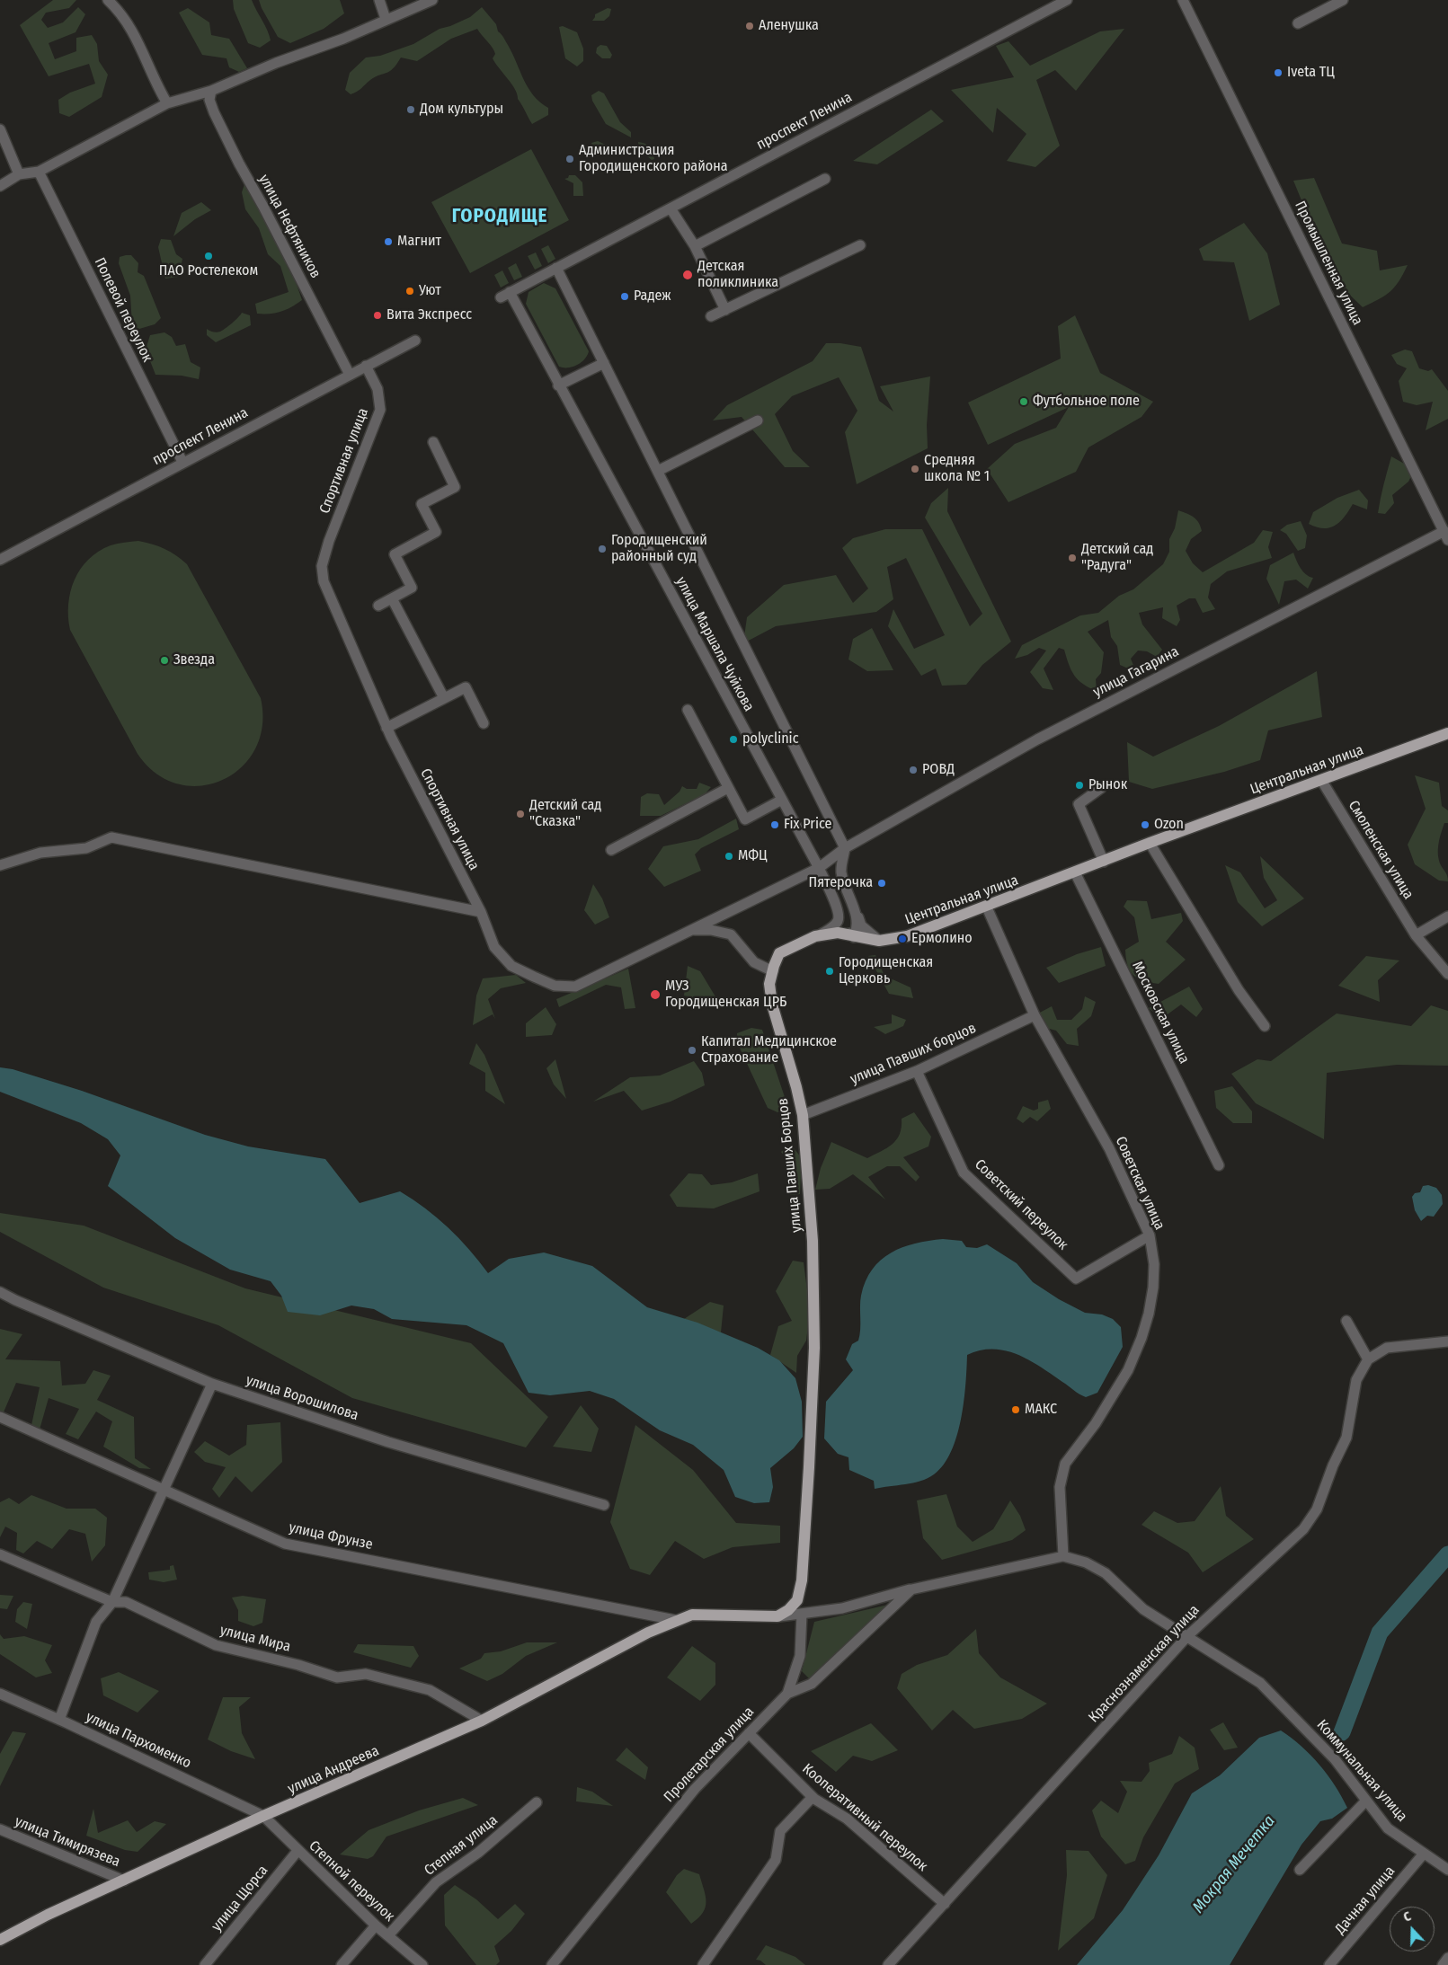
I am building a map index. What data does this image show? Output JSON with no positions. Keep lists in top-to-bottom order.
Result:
{
  "streets": {
    "main road": ["Центральная улица", "улица Павших Борцов", "улица Андреева"],
    "street": [
      "проспект Ленина",
      "улица Нефтяников",
      "Промышленная улица",
      "Полевой переулок",
      "Спортивная улица",
      "улица Маршала Чуйкова",
      "улица Гагарина",
      "Смоленская улица",
      "Московская улица",
      "улица Павших борцов",
      "Советская улица",
      "Советский переулок",
      "улица Ворошилова",
      "улица Фрунзе",
      "улица Мира",
      "Краснознаменская улица",
      "улица Пархоменко",
      "Пролетарская улица",
      "Коммунальная улица",
      "Кооперативный переулок",
      "улица Тимирязева",
      "Степная улица",
      "Степной переулок",
      "улица Щорса",
      "Дачная улица"
    ]
  },
  "crossings": [
    ["проспект Ленина", "улица Нефтяников"],
    ["проспект Ленина", "Полевой переулок"],
    ["проспект Ленина", "Спортивная улица"],
    ["проспект Ленина", "улица Маршала Чуйкова"],
    ["Промышленная улица", "улица Гагарина"],
    ["Спортивная улица", "улица Маршала Чуйкова"],
    ["Спортивная улица", "улица Гагарина"],
    ["улица Маршала Чуйкова", "улица Гагарина"],
    ["Центральная улица", "Смоленская улица"],
    ["Центральная улица", "Московская улица"],
    ["Центральная улица", "улица Павших Борцов"],
    ["Центральная улица", "Советская улица"],
    ["улица Павших борцов", "улица Павших Борцов"],
    ["улица Павших борцов", "Советская улица"],
    ["улица Павших борцов", "Советский переулок"],
    ["улица Павших Борцов", "улица Андреева"],
    ["Советская улица", "Советский переулок"],
    ["Советская улица", "Коммунальная улица"],
    ["улица Фрунзе", "улица Андреева"],
    ["улица Мира", "улица Андреева"],
    ["Краснознаменская улица", "Коммунальная улица"],
    ["Краснознаменская улица", "Кооперативный переулок"],
    ["улица Пархоменко", "улица Андреева"],
    ["улица Пархоменко", "Степной переулок"],
    ["Пролетарская улица", "Кооперативный переулок"],
    ["улица Андреева", "улица Тимирязева"],
    ["улица Андреева", "Степной переулок"],
    ["Коммунальная улица", "Дачная улица"],
    ["Степная улица", "Степной переулок"],
    ["Степной переулок", "улица Щорса"]
  ],
  "districts": ["ГОРОДИЩЕ"],
  "water": ["Мокрая Мечетка"],
  "places": [
    "Аленушка",
    "Iveta ТЦ",
    "Дом культуры",
    "Администрация Городищенского района",
    "Магнит",
    "ПАО Ростелеком",
    "Детская поликлиника",
    "Уют",
    "Радеж",
    "Вита Экспресс",
    "Футбольное поле",
    "Средняя школа № 1",
    "Городищенский районный суд",
    "Детский сад \"Радуга\"",
    "Звезда",
    "polyclinic",
    "РОВД",
    "Рынок",
    "Детский сад \"Сказка\"",
    "Fix Price",
    "Ozon",
    "МФЦ",
    "Пятерочка",
    "Ермолино",
    "Городищенская Церковь",
    "МУЗ Городищенская ЦРБ",
    "Капитал Медицинское Страхование",
    "МАКС"
  ],
  "north": "top"
}
